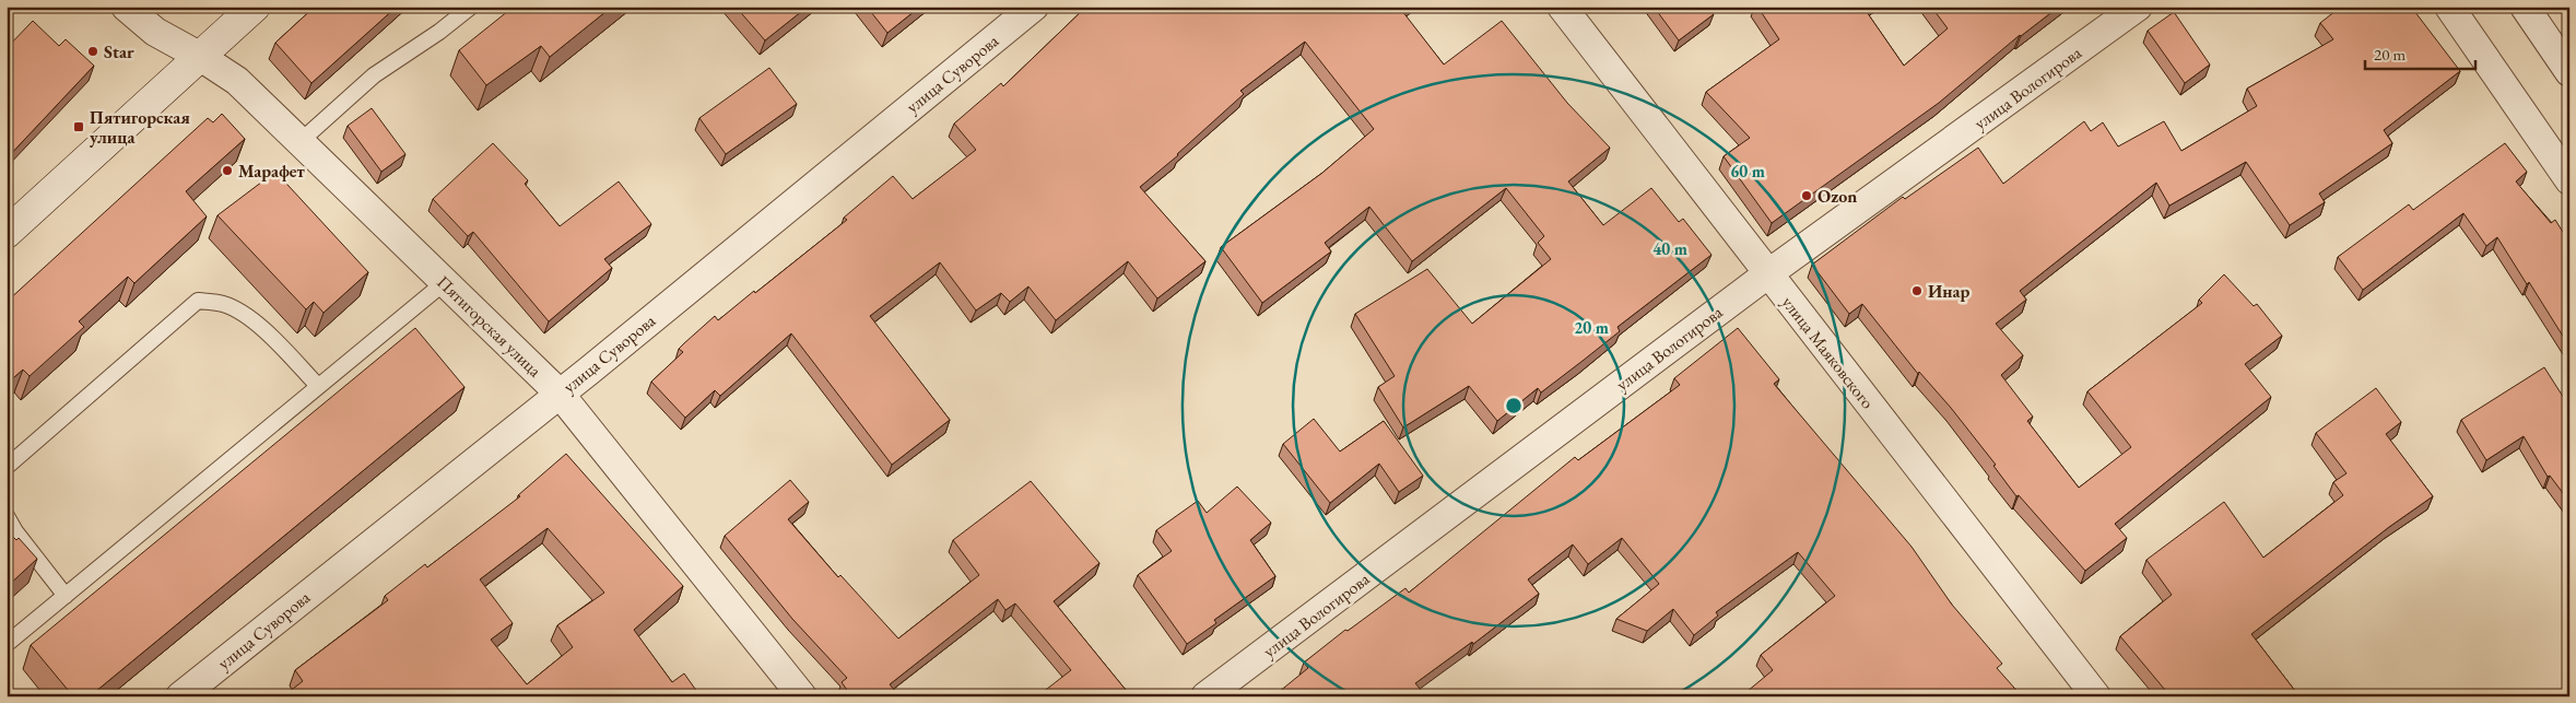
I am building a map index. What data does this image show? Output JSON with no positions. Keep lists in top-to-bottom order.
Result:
{
  "streets": {
    "street": [
      "улица Суворова",
      "улица Вологирова",
      "Пятигорская улица",
      "улица Маяковского"
    ]
  },
  "crossings": [
    ["улица Суворова", "Пятигорская улица"],
    ["улица Вологирова", "улица Маяковского"]
  ],
  "places": {
    "other": [
      "Star",
      "Марафет",
      "Ozon",
      "Инар"
    ],
    "transit": ["Пятигорская улица"]
  },
  "scale_bar": "20 m",
  "rings": ["60 m", "40 m", "20 m"]
}
